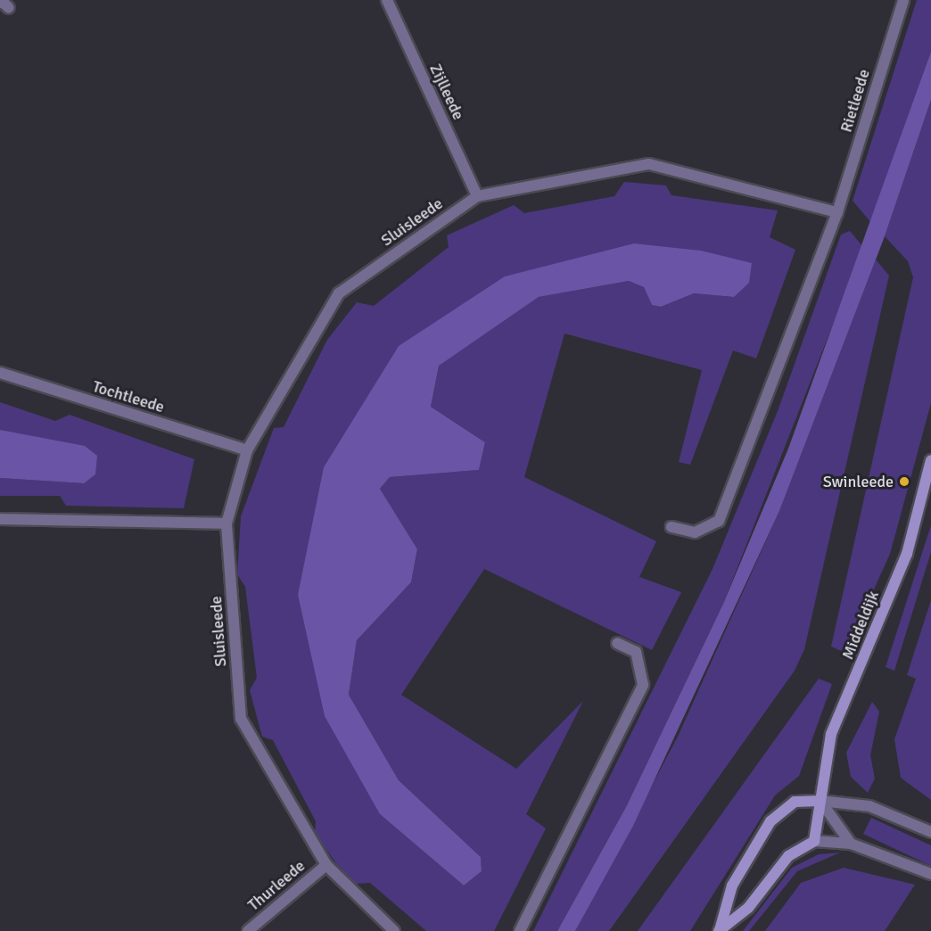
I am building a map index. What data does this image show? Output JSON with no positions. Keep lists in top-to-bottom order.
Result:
{
  "streets": {
    "street": [
      "Zijlleede",
      "Rietleede",
      "Sluisleede",
      "Tochtleede",
      "Middeldijk",
      "Thurleede"
    ]
  },
  "crossings": [
    ["Zijlleede", "Sluisleede"],
    ["Rietleede", "Sluisleede"],
    ["Sluisleede", "Tochtleede"],
    ["Sluisleede", "Thurleede"]
  ],
  "places": ["Swinleede"]
}
